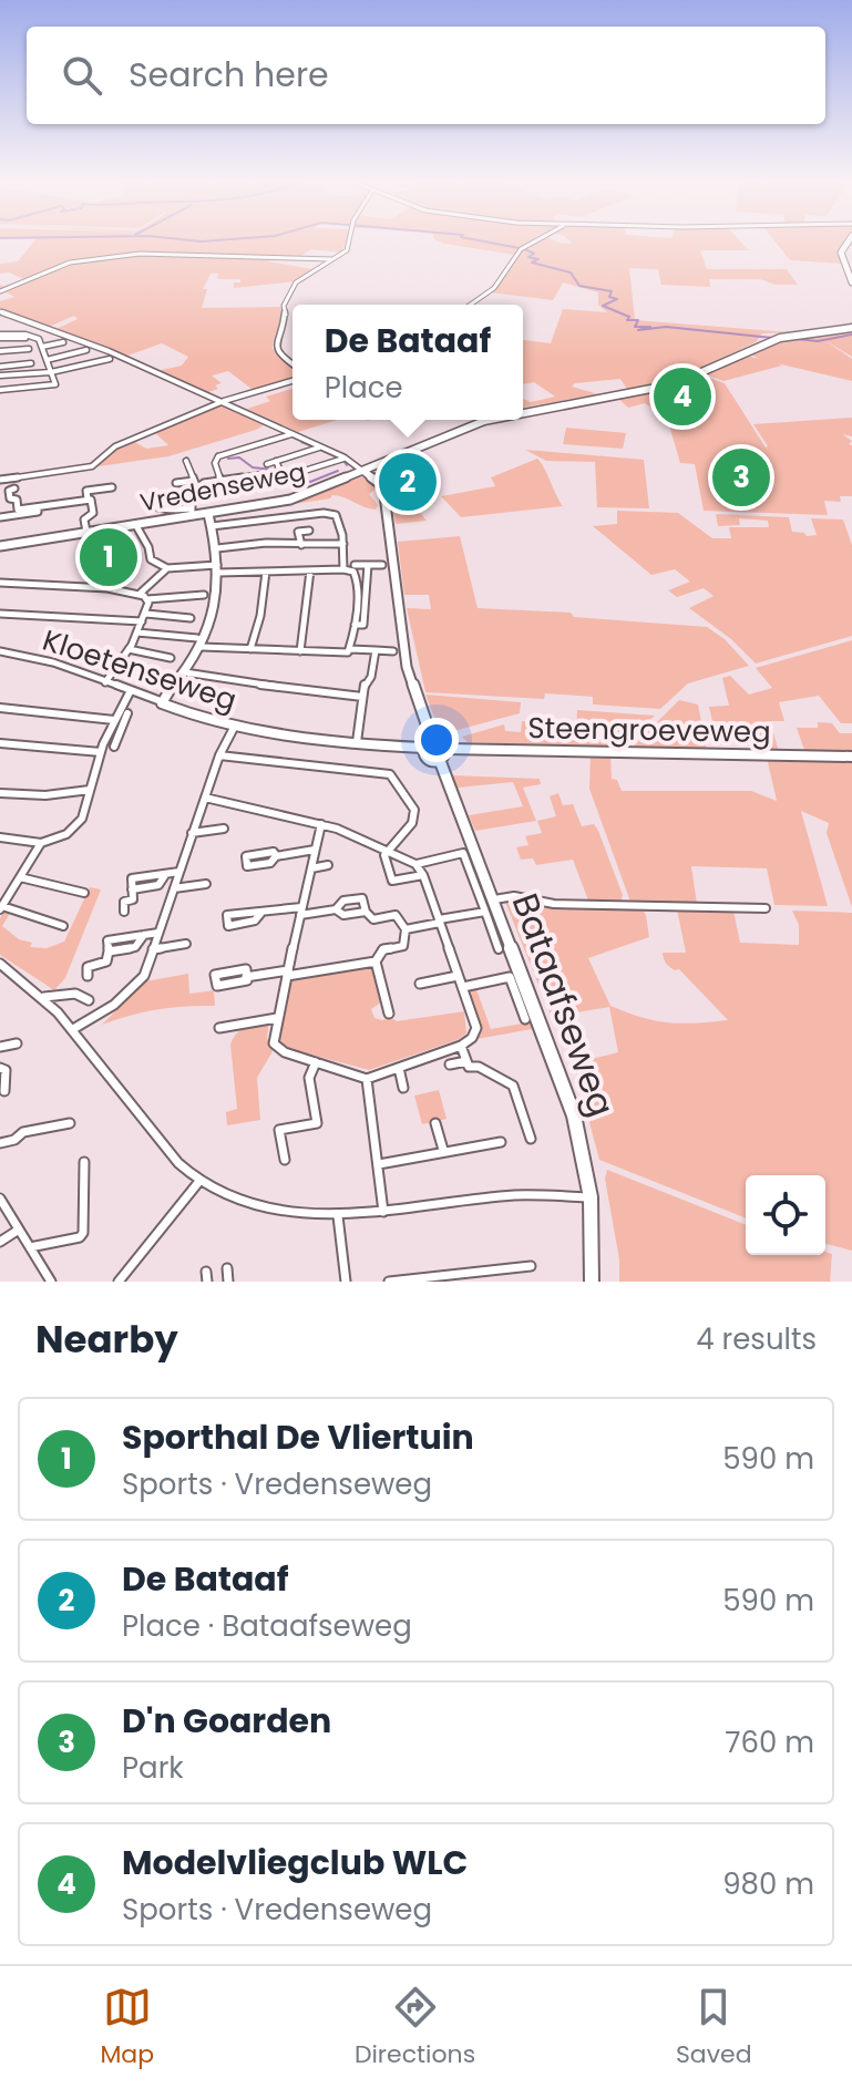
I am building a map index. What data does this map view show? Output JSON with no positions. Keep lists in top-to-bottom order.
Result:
{
  "streets": {
    "main road": ["Vredenseweg", "Bataafseweg"],
    "street": ["Kloetenseweg", "Steengroeveweg"]
  },
  "crossings": [
    ["Steengroeveweg", "Bataafseweg"]
  ],
  "page": {
    "search": "Search here",
    "popup": ["De Bataaf", "Place"],
    "pins": [
      "4",
      "3",
      "2",
      "1"
    ],
    "heading": ["Nearby", "4 results"],
    "list": [
      {
        "mark": "1",
        "name": "Sporthal De Vliertuin",
        "note": "Sports · Vredenseweg",
        "value": "590 m"
      },
      {
        "mark": "2",
        "name": "De Bataaf",
        "note": "Place · Bataafseweg",
        "value": "590 m"
      },
      {
        "mark": "3",
        "name": "D'n Goarden",
        "note": "Park",
        "value": "760 m"
      },
      {
        "mark": "4",
        "name": "Modelvliegclub WLC",
        "note": "Sports · Vredenseweg",
        "value": "980 m"
      }
    ],
    "nav": ["Map", "Directions", "Saved"]
  }
}
